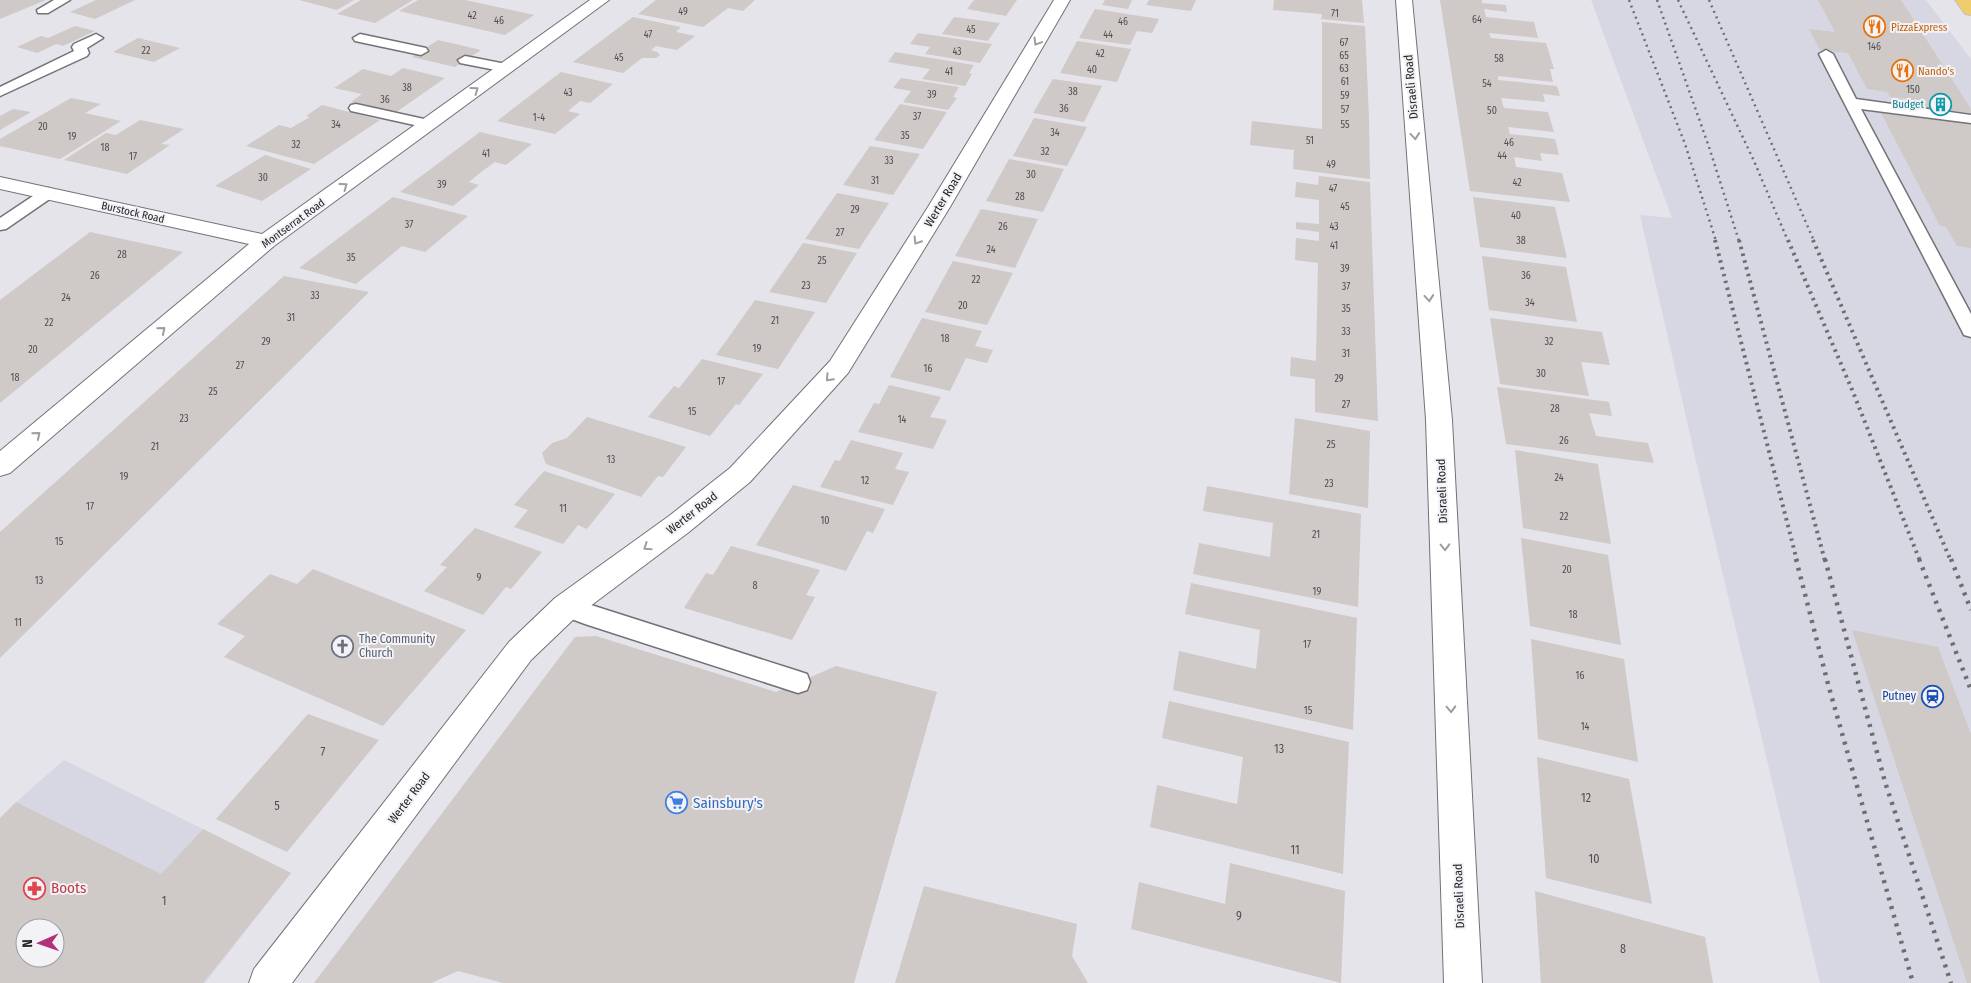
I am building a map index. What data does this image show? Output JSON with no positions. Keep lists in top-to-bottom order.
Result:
{
  "streets": {
    "street": [
      "Disraeli Road",
      "Werter Road",
      "Burstock Road",
      "Montserrat Road"
    ]
  },
  "crossings": [
    ["Burstock Road", "Montserrat Road"]
  ],
  "one_way": ["Disraeli Road", "Werter Road", "Montserrat Road"],
  "places": {
    "restaurant": ["PizzaExpress", "Nando's"],
    "building": ["Budget"],
    "church": ["The Community Church"],
    "station": ["Putney"],
    "supermarket": ["Sainsbury's"],
    "pharmacy": ["Boots"]
  },
  "house_numbers": [
    "49",
    "71",
    "42",
    "64",
    "46",
    "46",
    "45",
    "47",
    "44",
    "67",
    "146",
    "22",
    "43",
    "42",
    "65",
    "45",
    "58",
    "63",
    "40",
    "41",
    "61",
    "54",
    "38",
    "150",
    "38",
    "43",
    "39",
    "59",
    "36",
    "36",
    "57",
    "50",
    "37",
    "1-4",
    "34",
    "55",
    "20",
    "34",
    "35",
    "19",
    "51",
    "46",
    "32",
    "18",
    "32",
    "41",
    "44",
    "17",
    "33",
    "49",
    "30",
    "30",
    "31",
    "42",
    "39",
    "47",
    "28",
    "45",
    "29",
    "40",
    "37",
    "26",
    "43",
    "27",
    "38",
    "41",
    "24",
    "28",
    "35",
    "25",
    "39",
    "26",
    "36",
    "22",
    "23",
    "37",
    "33",
    "24",
    "34",
    "20",
    "35",
    "31",
    "21",
    "22",
    "33",
    "18",
    "29",
    "32",
    "19",
    "20",
    "31",
    "27",
    "16",
    "30",
    "18",
    "29",
    "17",
    "25",
    "27",
    "28",
    "15",
    "23",
    "14",
    "26",
    "25",
    "21",
    "13",
    "19",
    "24",
    "12",
    "23",
    "17",
    "11",
    "22",
    "10",
    "21",
    "15",
    "20",
    "9",
    "13",
    "8",
    "19",
    "18",
    "11",
    "17",
    "16",
    "15",
    "14",
    "13",
    "7",
    "12",
    "5",
    "11",
    "10",
    "1",
    "9",
    "8"
  ],
  "north": "left"
}
